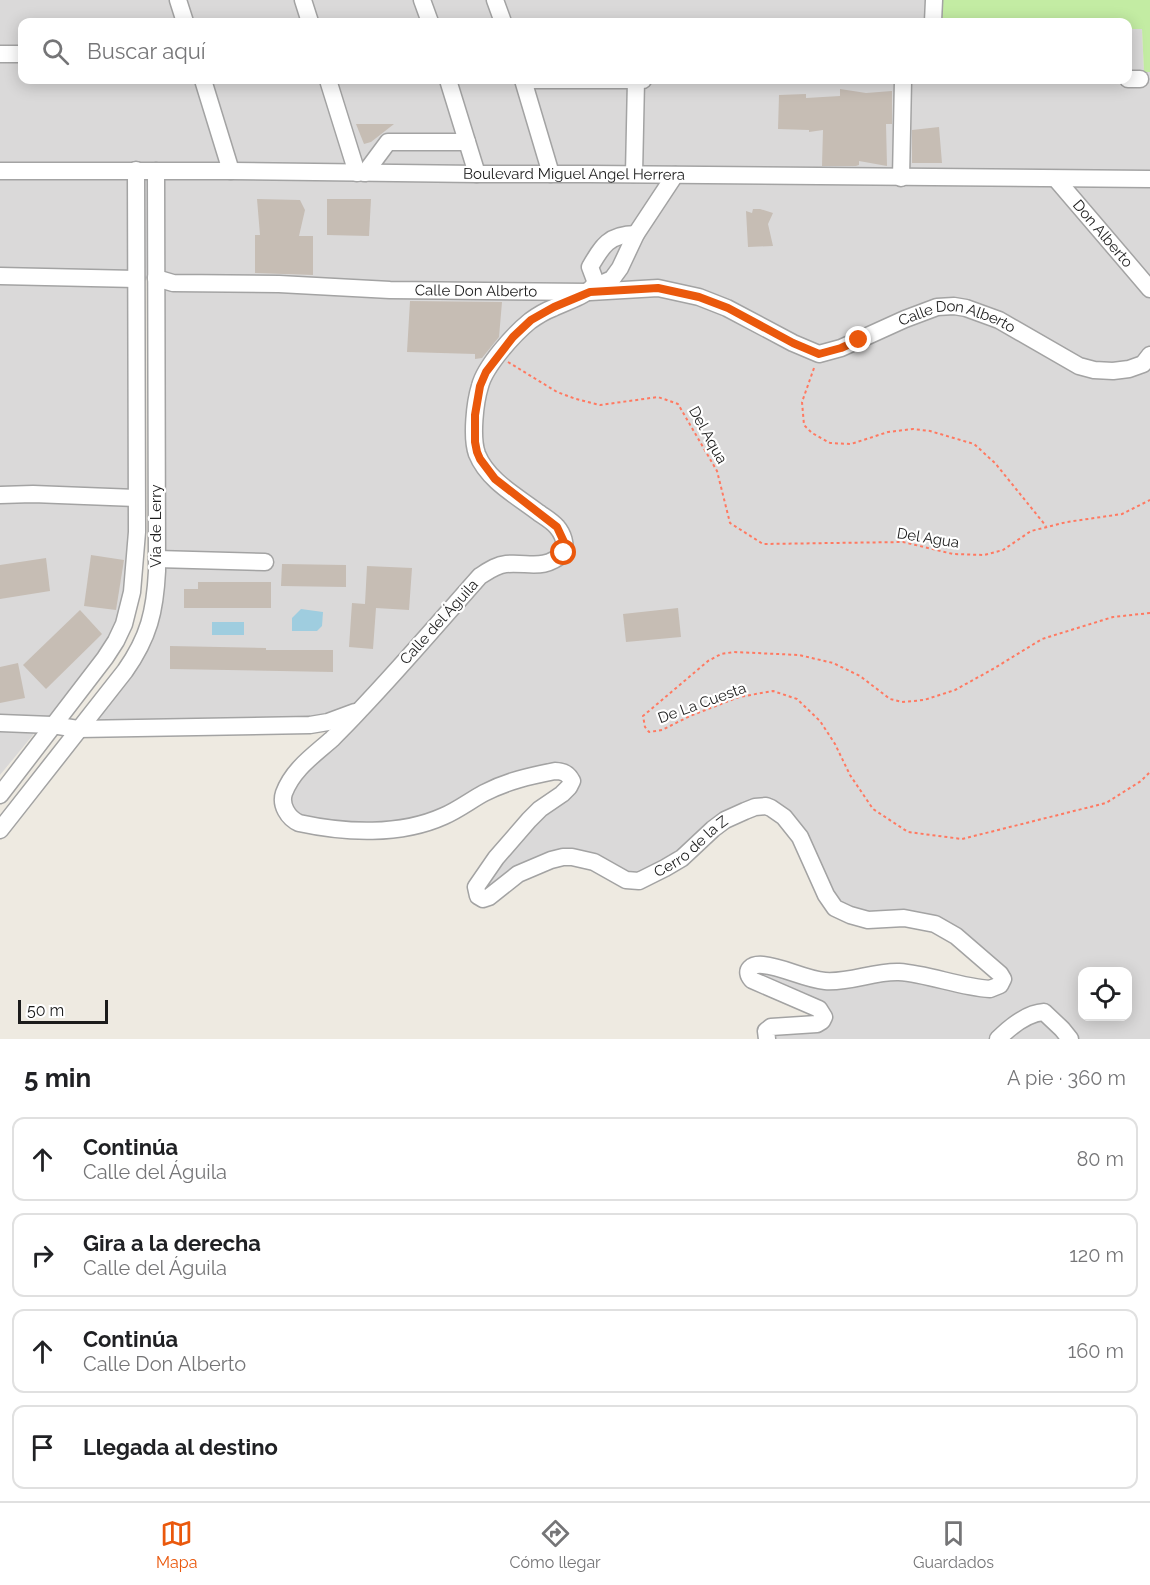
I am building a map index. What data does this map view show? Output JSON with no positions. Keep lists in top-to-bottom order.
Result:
{
  "streets": {
    "street": [
      "Boulevard Miguel Angel Herrera",
      "Don Alberto",
      "Calle Don Alberto",
      "Vía de Lerry",
      "Calle del Águila",
      "Cerro de la Z"
    ],
    "path": ["Del Aqua", "Del Agua", "De La Cuesta"]
  },
  "crossings": [
    ["Boulevard Miguel Angel Herrera", "Don Alberto"],
    ["Boulevard Miguel Angel Herrera", "Vía de Lerry"],
    ["Boulevard Miguel Angel Herrera", "Calle del Águila"],
    ["Calle Don Alberto", "Vía de Lerry"],
    ["Calle Don Alberto", "Calle del Águila"],
    ["Del Aqua", "Del Agua"],
    ["Del Aqua", "Calle del Águila"],
    ["Vía de Lerry", "Calle del Águila"],
    ["Calle del Águila", "Cerro de la Z"]
  ],
  "scale_bar": "50 m",
  "page": {
    "search": "Buscar aquí",
    "scale": "50 m",
    "heading": ["5 min", "A pie · 360 m"],
    "list": [
      ["Continúa", "Calle del Águila", "80 m"],
      ["Gira a la derecha", "Calle del Águila", "120 m"],
      ["Continúa", "Calle Don Alberto", "160 m"],
      "Llegada al destino"
    ],
    "nav": ["Mapa", "Cómo llegar", "Guardados"]
  }
}
